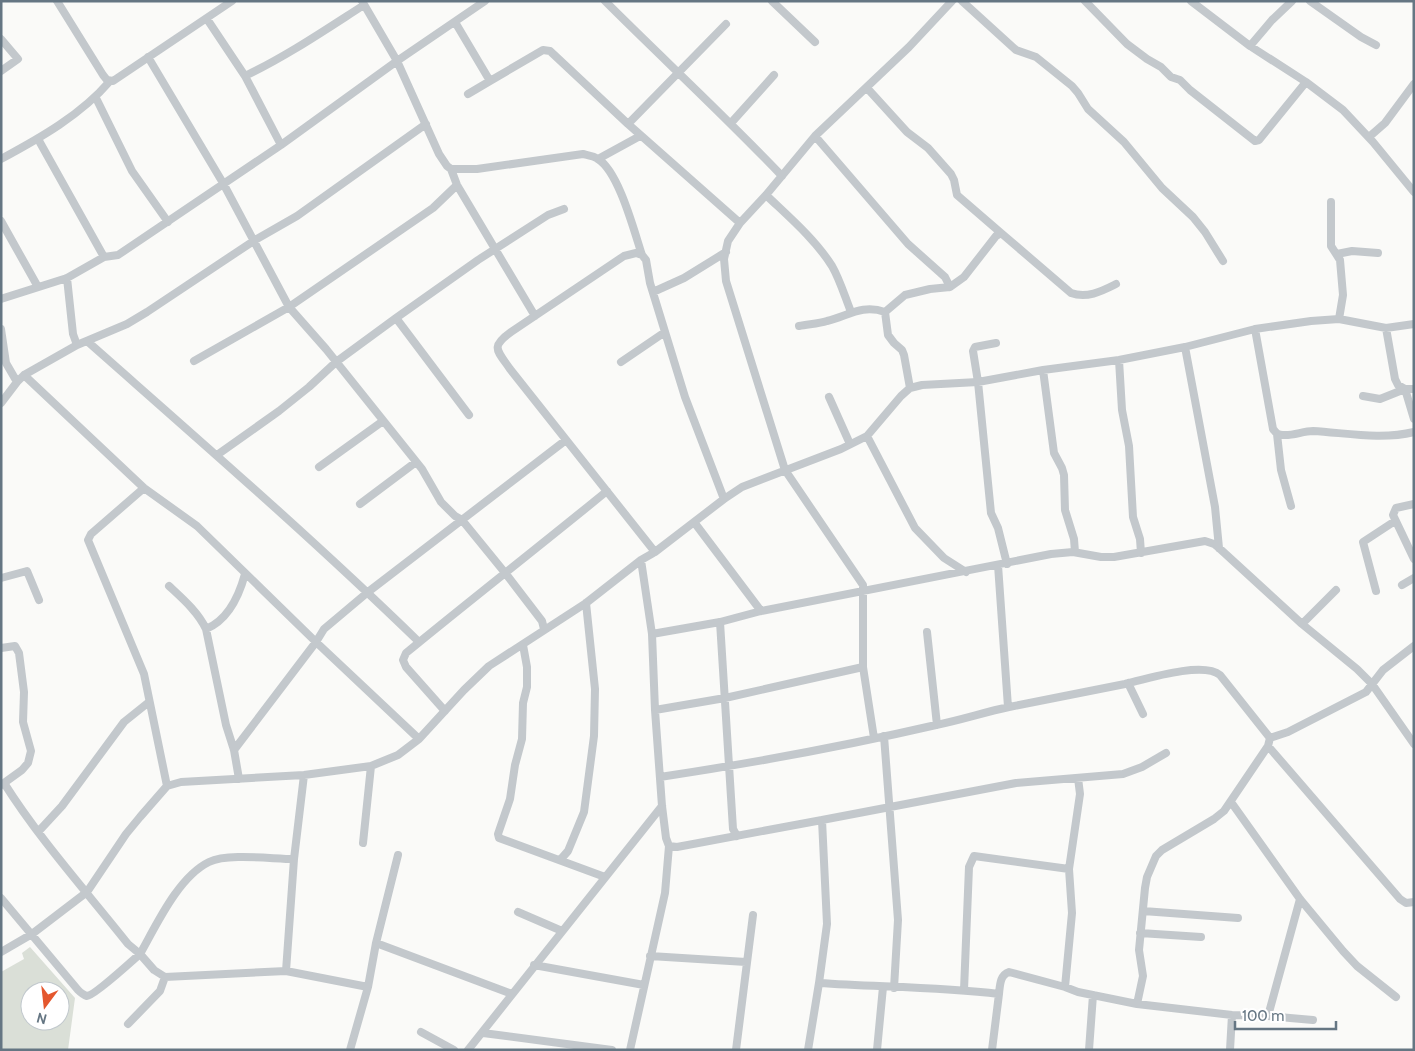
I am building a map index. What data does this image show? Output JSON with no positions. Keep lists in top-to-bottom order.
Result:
{
  "scale_bar": "100 m",
  "north": "bottom"
}
